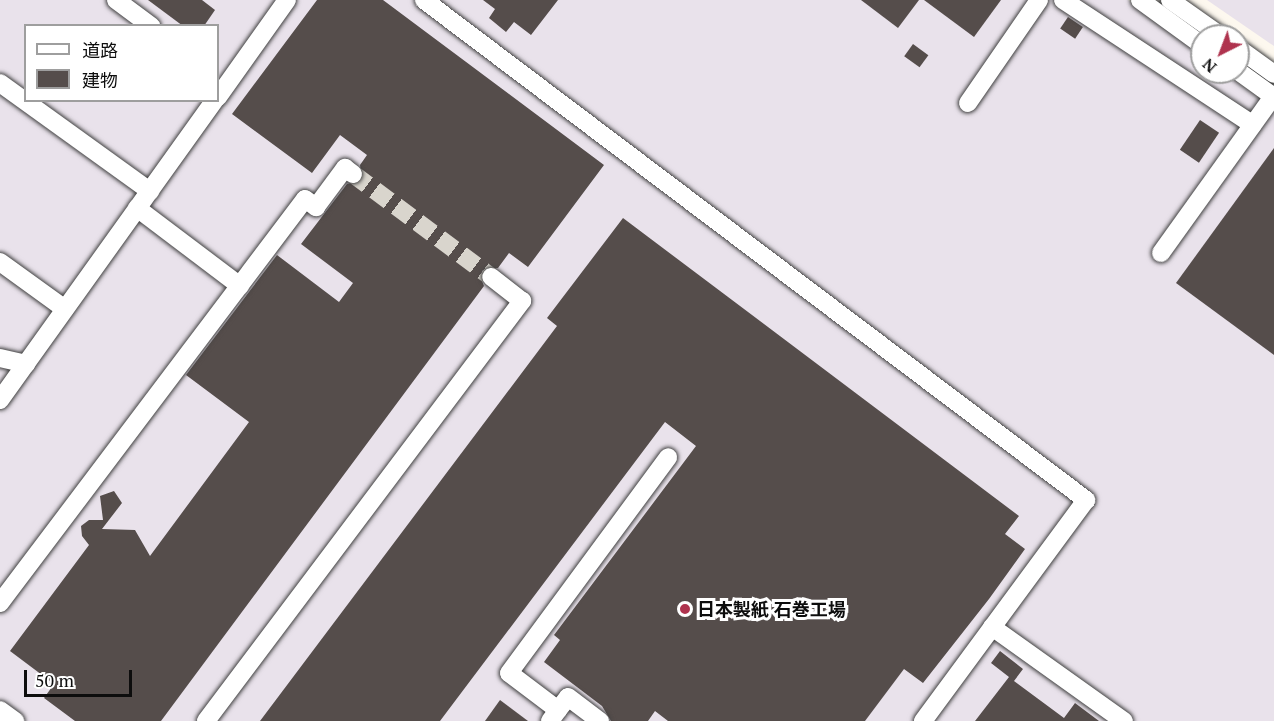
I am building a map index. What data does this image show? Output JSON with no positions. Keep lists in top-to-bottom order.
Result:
{
  "places": ["日本製紙 石巻工場"],
  "legend": ["道路", "建物"],
  "scale_bar": "50 m",
  "north": "bottom left"
}
